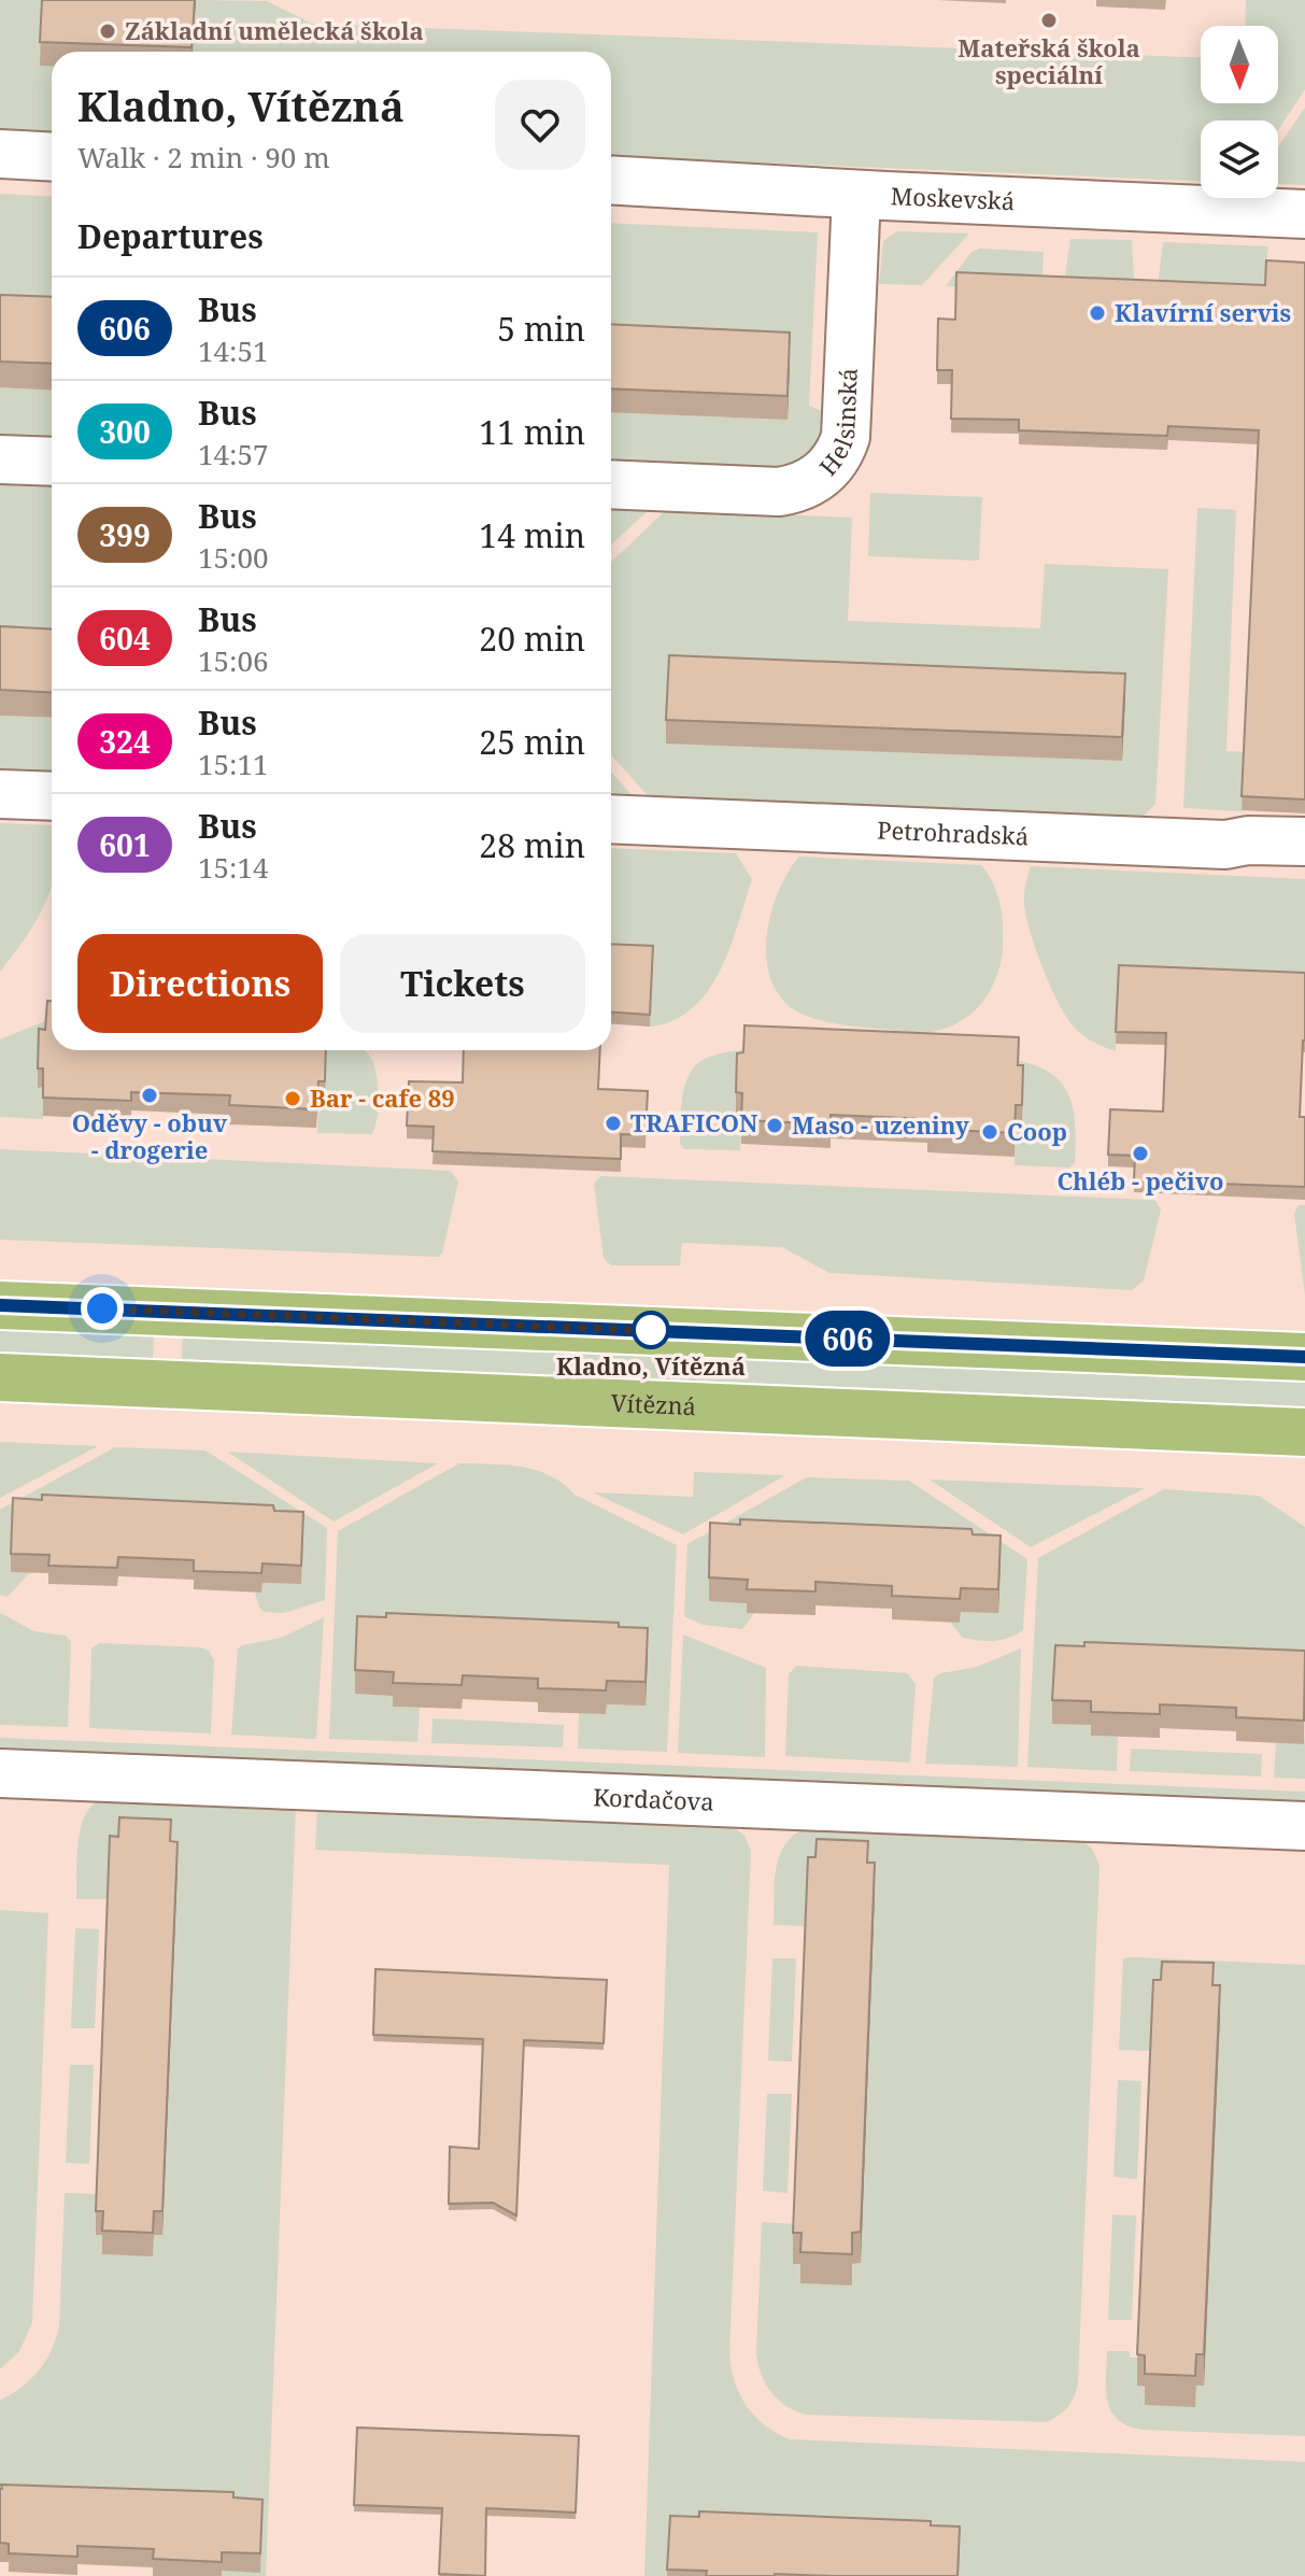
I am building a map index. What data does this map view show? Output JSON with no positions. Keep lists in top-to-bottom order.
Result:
{
  "streets": {
    "main road": ["Vítězná"],
    "street": [
      "Moskevská",
      "Helsinská",
      "Petrohradská",
      "Kordačova"
    ]
  },
  "crossings": [
    ["Moskevská", "Helsinská"]
  ],
  "places": [
    "Mateřská škola speciální",
    "Základní umělecká škola",
    "Klavírní servis",
    "Oděvy - obuv - drogerie",
    "Bar - cafe 89",
    "TRAFICON",
    "Maso - uzeniny",
    "Coop",
    "Chléb - pečivo",
    "Kladno, Vítězná"
  ],
  "lines": ["bus line 606"],
  "north": "bottom",
  "page": {
    "on_map": "606",
    "heading": [
      ["Kladno, Vítězná", "Walk · 2 min · 90 m"],
      "Departures"
    ],
    "list": [
      {
        "mark": "606",
        "name": "Bus",
        "note": "14:51",
        "value": "5 min"
      },
      {
        "mark": "300",
        "name": "Bus",
        "note": "14:57",
        "value": "11 min"
      },
      {
        "mark": "399",
        "name": "Bus",
        "note": "15:00",
        "value": "14 min"
      },
      {
        "mark": "604",
        "name": "Bus",
        "note": "15:06",
        "value": "20 min"
      },
      {
        "mark": "324",
        "name": "Bus",
        "note": "15:11",
        "value": "25 min"
      },
      {
        "mark": "601",
        "name": "Bus",
        "note": "15:14",
        "value": "28 min"
      }
    ],
    "buttons": ["Directions", "Tickets"]
  }
}
